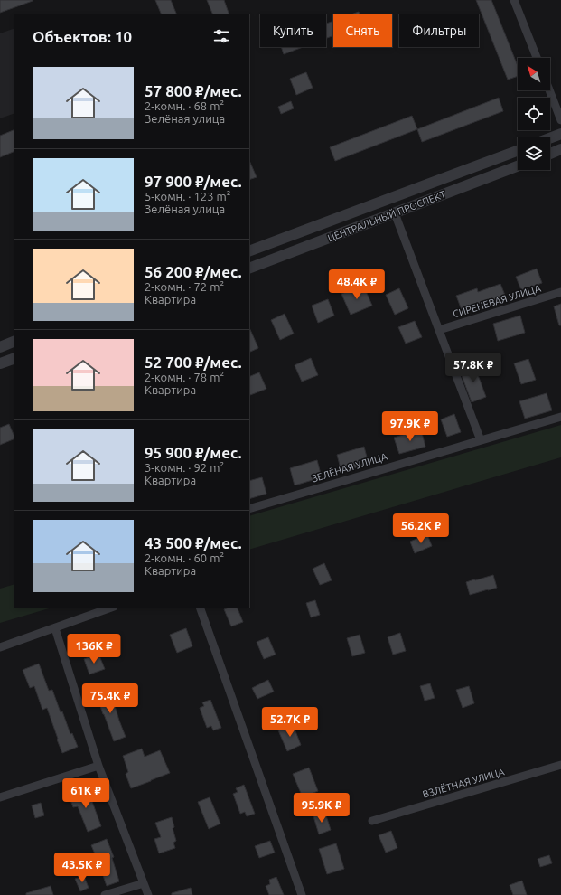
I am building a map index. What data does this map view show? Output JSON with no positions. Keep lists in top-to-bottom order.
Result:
{
  "streets": {
    "street": [
      "ЦЕНТРАЛЬНЫЙ ПРОСПЕКТ",
      "СИРЕНЕВАЯ УЛИЦА",
      "ЗЕЛЁНАЯ УЛИЦА",
      "ВЗЛЁТНАЯ УЛИЦА"
    ]
  },
  "north": "top left",
  "page": {
    "chip": ["Купить", "Снять", "Фильтры"],
    "heading": "Объектов: 10",
    "list": [
      {
        "name": "57 800 ₽/мес.",
        "note": "2-комн. · 68 m² · Зелёная улица"
      },
      {
        "name": "97 900 ₽/мес.",
        "note": "5-комн. · 123 m² · Зелёная улица"
      },
      {
        "name": "56 200 ₽/мес.",
        "note": "2-комн. · 72 m² · Квартира"
      },
      {
        "name": "52 700 ₽/мес.",
        "note": "2-комн. · 78 m² · Квартира"
      },
      {
        "name": "95 900 ₽/мес.",
        "note": "3-комн. · 92 m² · Квартира"
      },
      {
        "name": "43 500 ₽/мес.",
        "note": "2-комн. · 60 m² · Квартира"
      }
    ],
    "price": [
      "48.4K ₽",
      "57.8K ₽",
      "97.9K ₽",
      "56.2K ₽",
      "136K ₽",
      "75.4K ₽",
      "52.7K ₽",
      "61K ₽",
      "95.9K ₽",
      "43.5K ₽"
    ]
  }
}
